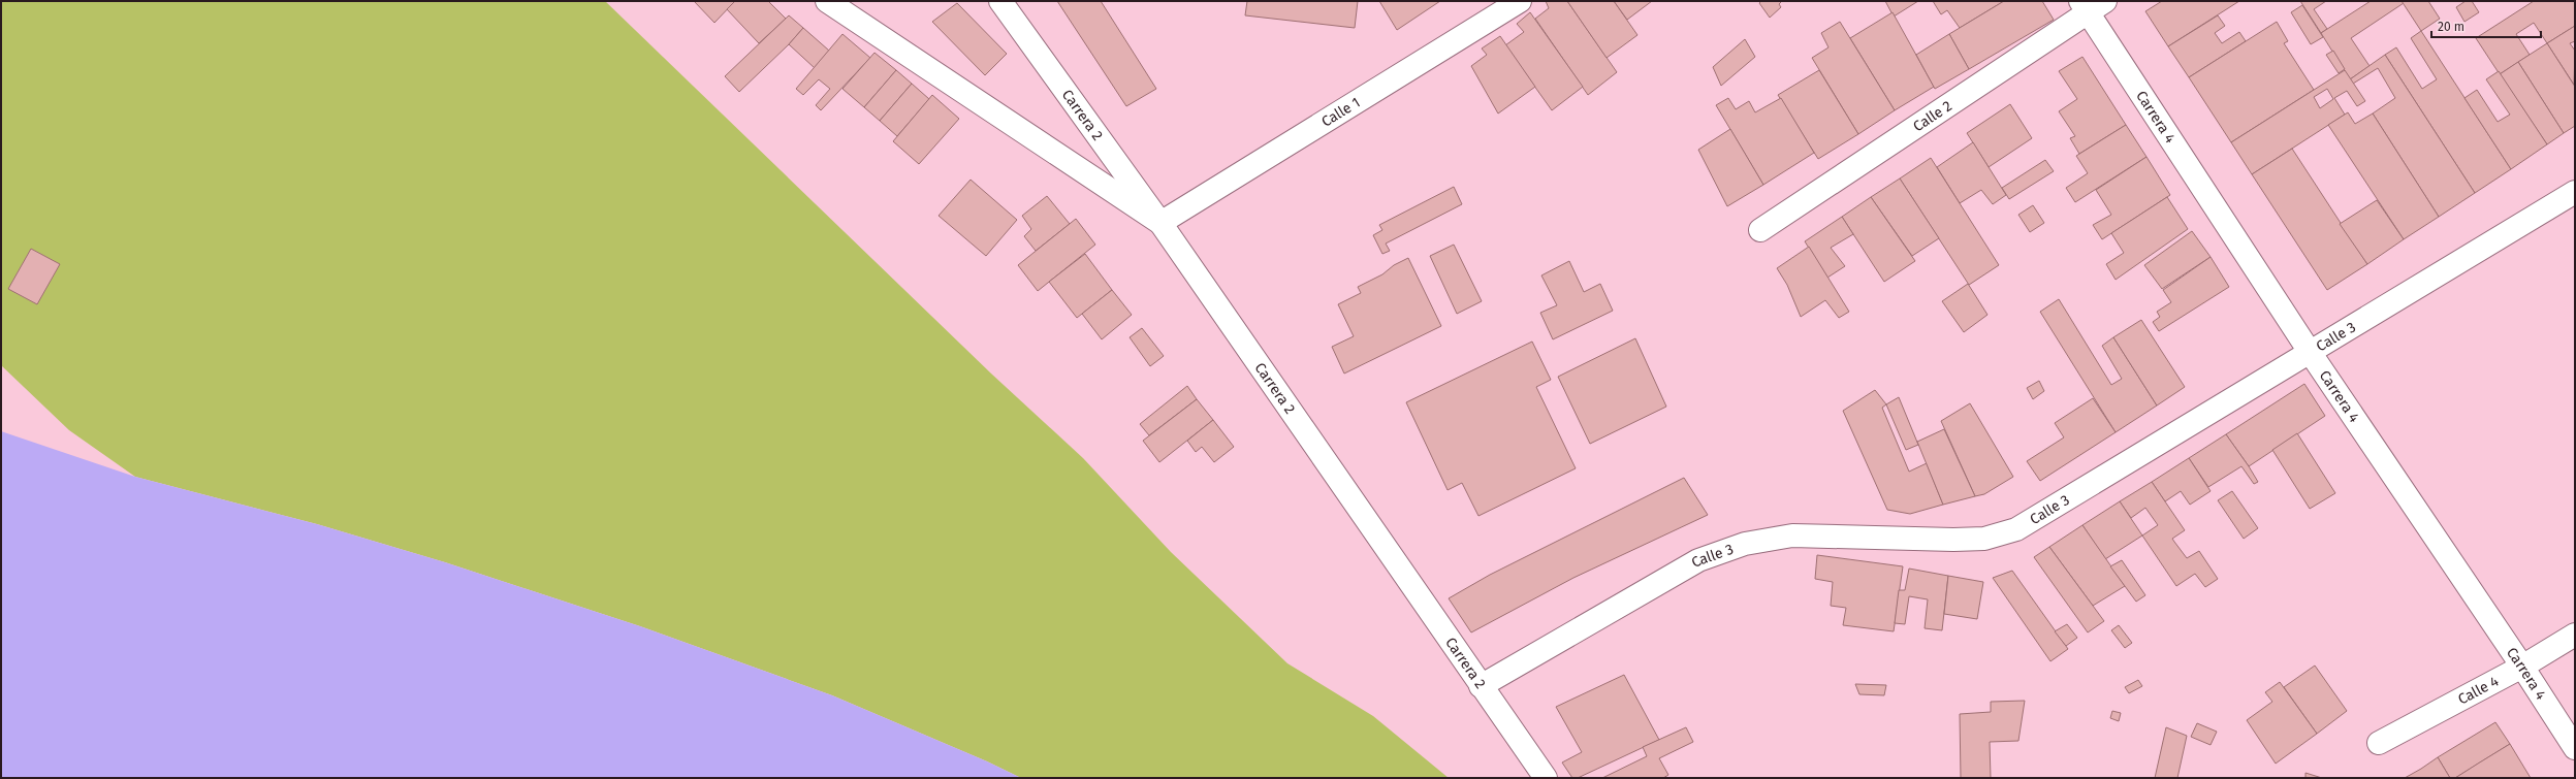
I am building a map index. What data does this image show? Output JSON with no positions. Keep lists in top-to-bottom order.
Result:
{
  "streets": {
    "street": [
      "Calle 1",
      "Carrera 2",
      "Calle 2",
      "Carrera 4",
      "Calle 3",
      "Calle 4"
    ]
  },
  "crossings": [
    ["Calle 1", "Carrera 2"],
    ["Carrera 2", "Calle 3"],
    ["Calle 2", "Carrera 4"],
    ["Carrera 4", "Calle 3"],
    ["Carrera 4", "Calle 4"]
  ],
  "scale_bar": "20 m"
}
